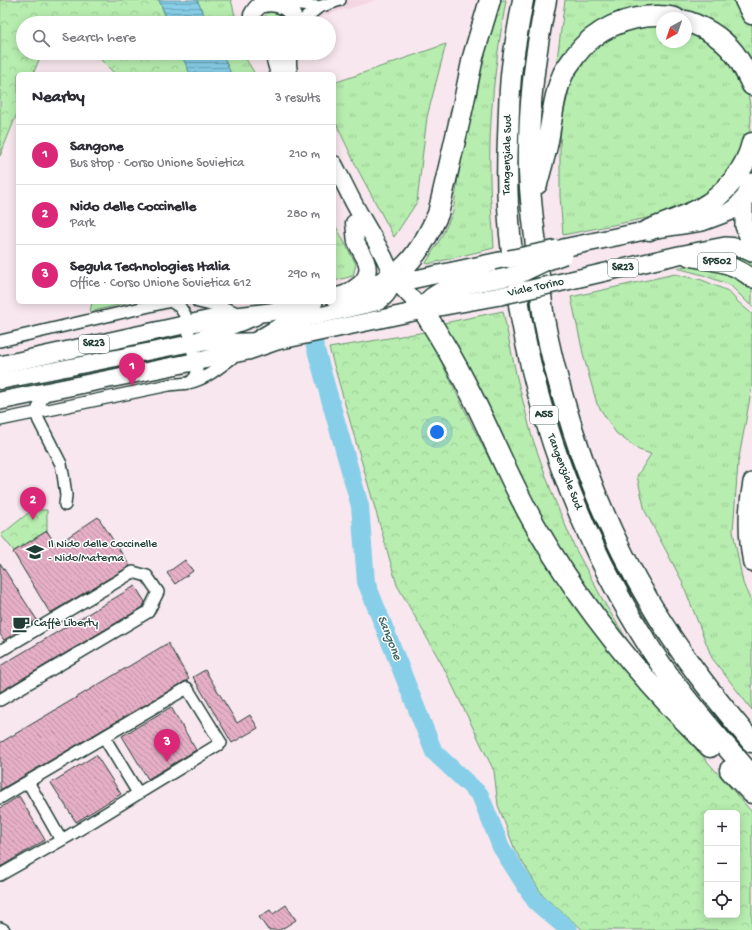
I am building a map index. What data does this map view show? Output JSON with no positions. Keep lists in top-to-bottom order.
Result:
{
  "streets": {
    "highway": ["Tangenziale Sud", "A55"],
    "main road": ["SP502", "SR23", "Viale Torino"]
  },
  "crossings": [
    ["SP502", "Viale Torino"],
    ["SR23", "Viale Torino"]
  ],
  "water": ["Sangone"],
  "places": {
    "school or university": ["Il Nido delle Coccinelle - Nido/Materna"],
    "cafe": ["Caffè Liberty"]
  },
  "north": "bottom left",
  "page": {
    "search": "Search here",
    "heading": ["Nearby", "3 results"],
    "list": [
      {
        "mark": "1",
        "name": "Sangone",
        "note": "Bus stop · Corso Unione Sovietica",
        "value": "210 m"
      },
      {
        "mark": "2",
        "name": "Nido delle Coccinelle",
        "note": "Park",
        "value": "280 m"
      },
      {
        "mark": "3",
        "name": "Segula Technologies Italia",
        "note": "Office · Corso Unione Sovietica 612",
        "value": "290 m"
      }
    ],
    "pins": ["1", "2", "3"],
    "map_buttons": ["+", "−"]
  }
}
